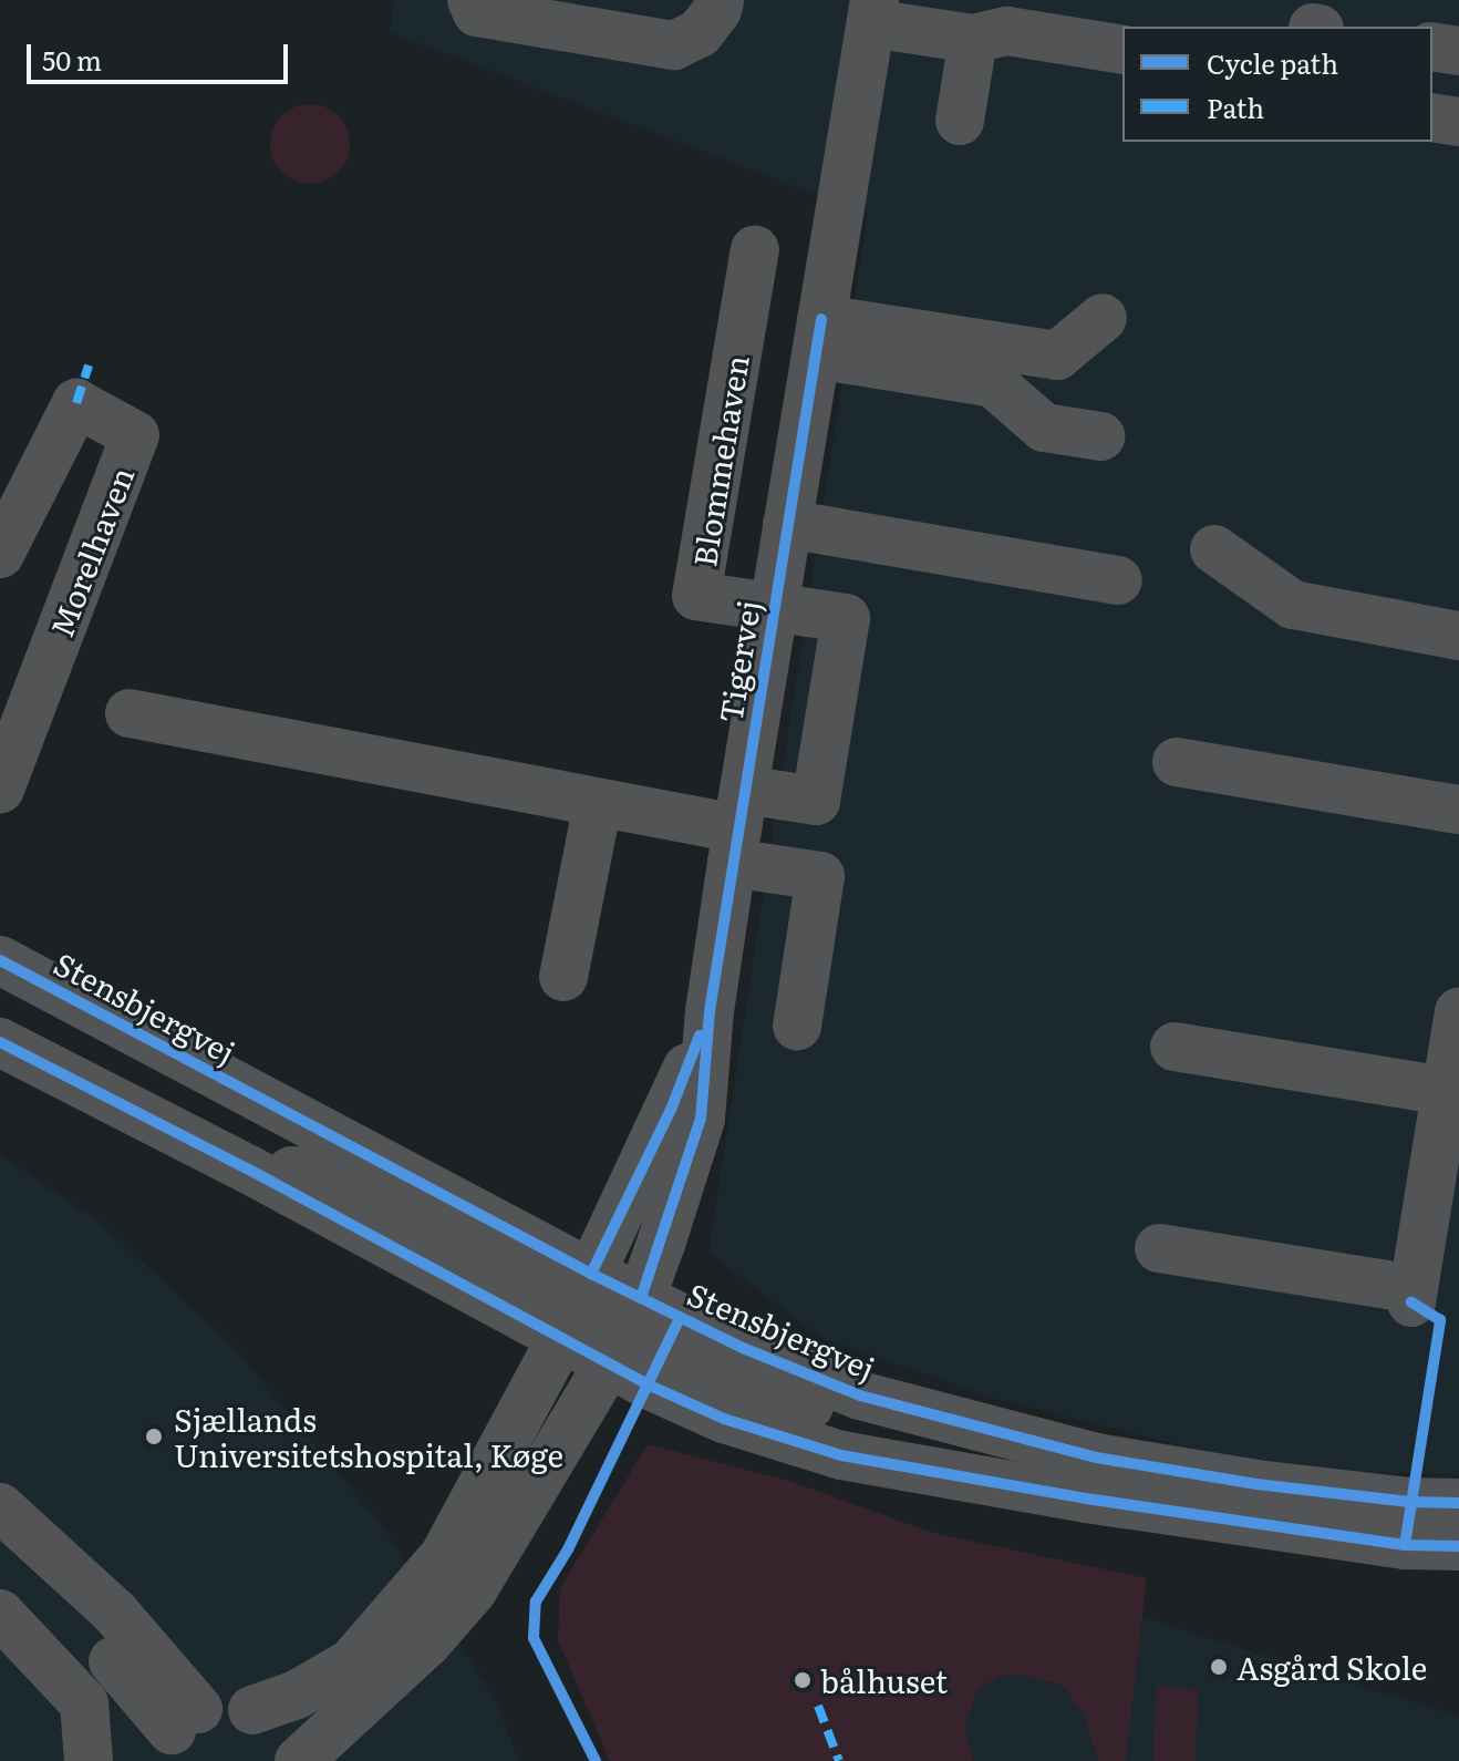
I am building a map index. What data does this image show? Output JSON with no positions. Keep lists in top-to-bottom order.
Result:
{
  "streets": {
    "street": [
      "Blommehaven",
      "Morelhaven",
      "Tigervej",
      "Stensbjergvej"
    ]
  },
  "crossings": [
    ["Blommehaven", "Tigervej"],
    ["Tigervej", "Stensbjergvej"]
  ],
  "places": ["Sjællands Universitetshospital, Køge", "Asgård Skole", "bålhuset"],
  "legend": ["Cycle path", "Path"],
  "scale_bar": "50 m"
}
